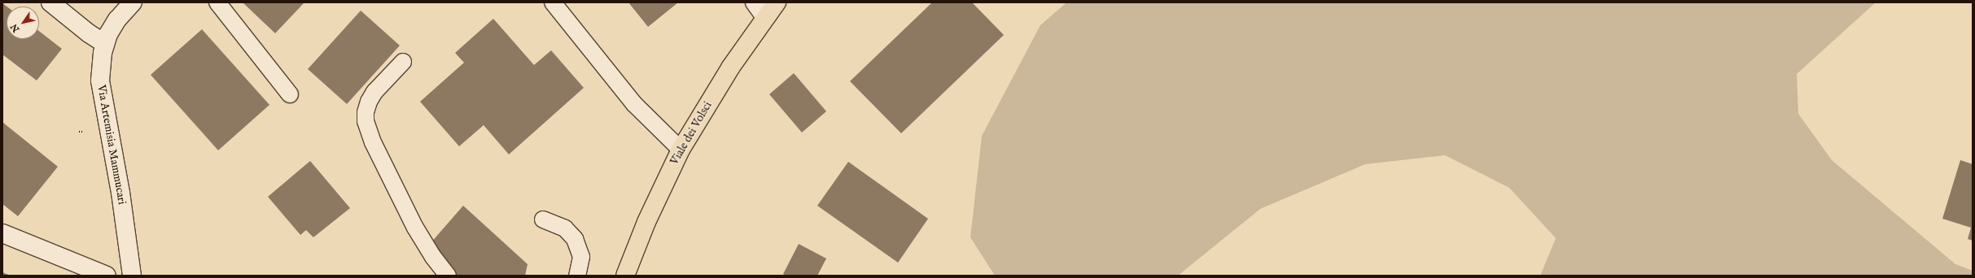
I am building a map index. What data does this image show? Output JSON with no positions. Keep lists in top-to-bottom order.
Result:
{
  "streets": {
    "main road": ["Viale dei Volsci"],
    "street": ["Via Artemisia Mammucari"]
  },
  "north": "bottom left"
}
